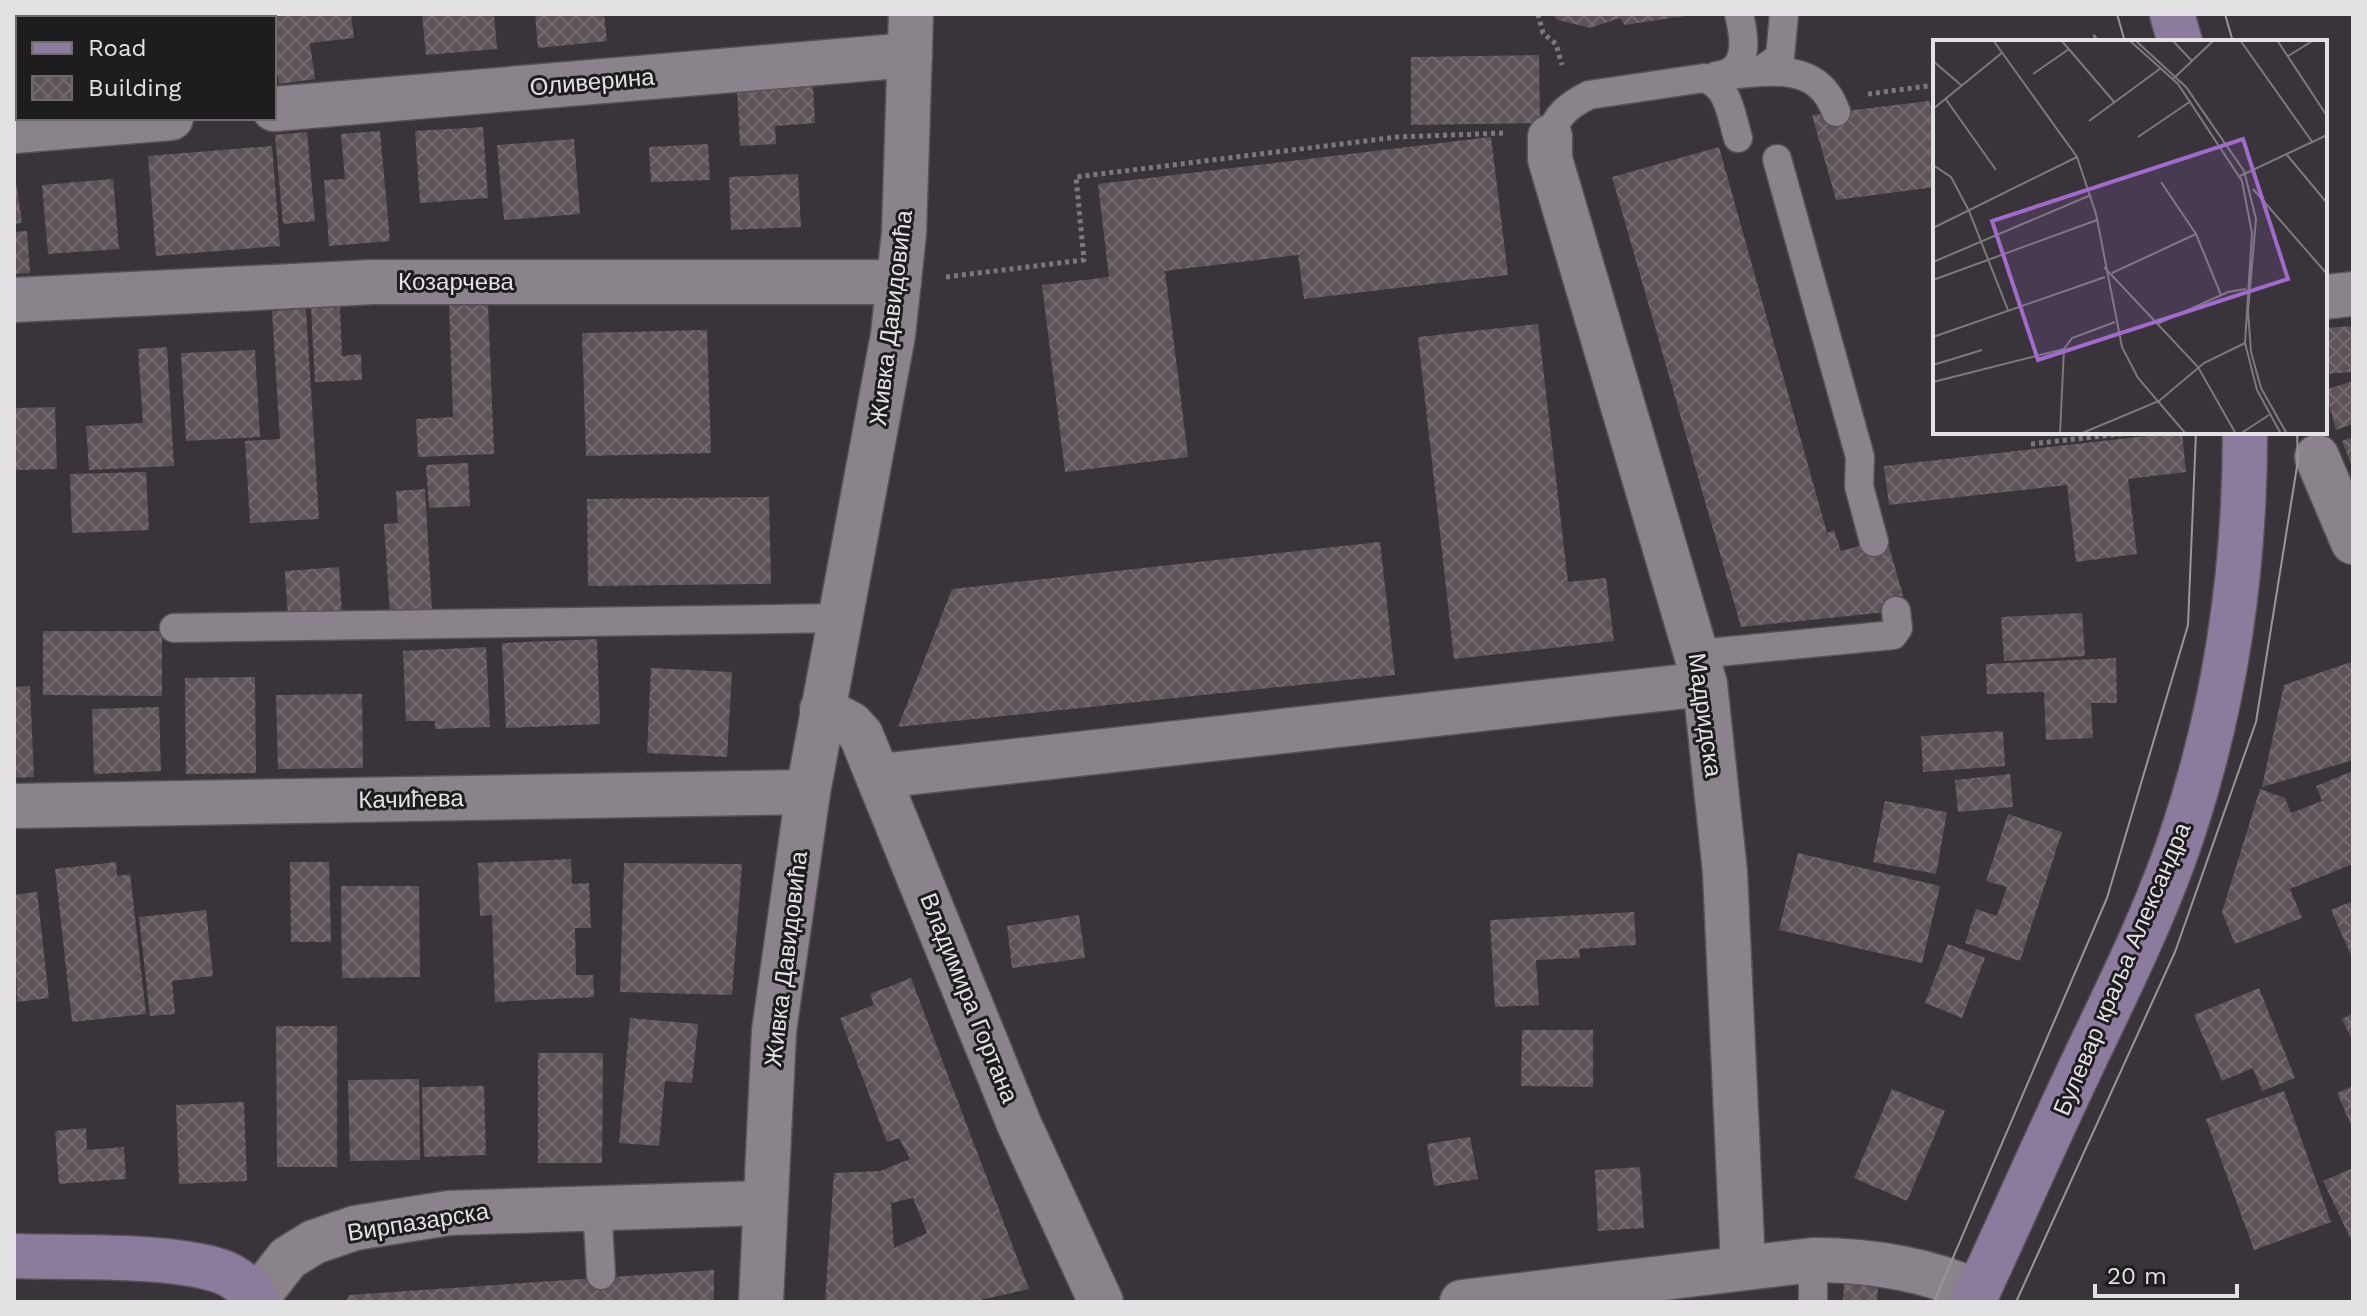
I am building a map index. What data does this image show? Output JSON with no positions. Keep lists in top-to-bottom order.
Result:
{
  "streets": {
    "main road": ["Булевар краља Александра", "Вирпазарска"],
    "street": [
      "Оливерина",
      "Козарчева",
      "Живка Давидовића",
      "Мадридска",
      "Качићева",
      "Владимира Гортана"
    ]
  },
  "crossings": [
    ["Оливерина", "Живка Давидовића"],
    ["Козарчева", "Живка Давидовића"],
    ["Живка Давидовића", "Качићева"],
    ["Живка Давидовића", "Владимира Гортана"],
    ["Живка Давидовића", "Вирпазарска"]
  ],
  "legend": ["Road", "Building"],
  "scale_bar": "20 m"
}
